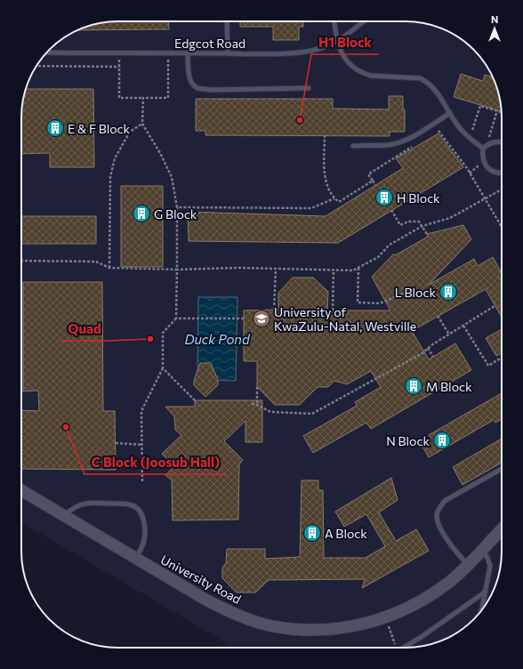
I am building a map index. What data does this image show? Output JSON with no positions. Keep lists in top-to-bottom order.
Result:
{
  "streets": {
    "street": ["University Road"],
    "lane": ["Edgcot Road"]
  },
  "water": ["Duck Pond"],
  "places": {
    "other": ["H1 Block", "Quad", "C Block (Joosub Hall)"],
    "building": [
      "E & F Block",
      "H Block",
      "G Block",
      "L Block",
      "M Block",
      "N Block",
      "A Block"
    ],
    "school or university": ["University of KwaZulu-Natal, Westville"]
  },
  "north": "top"
}
